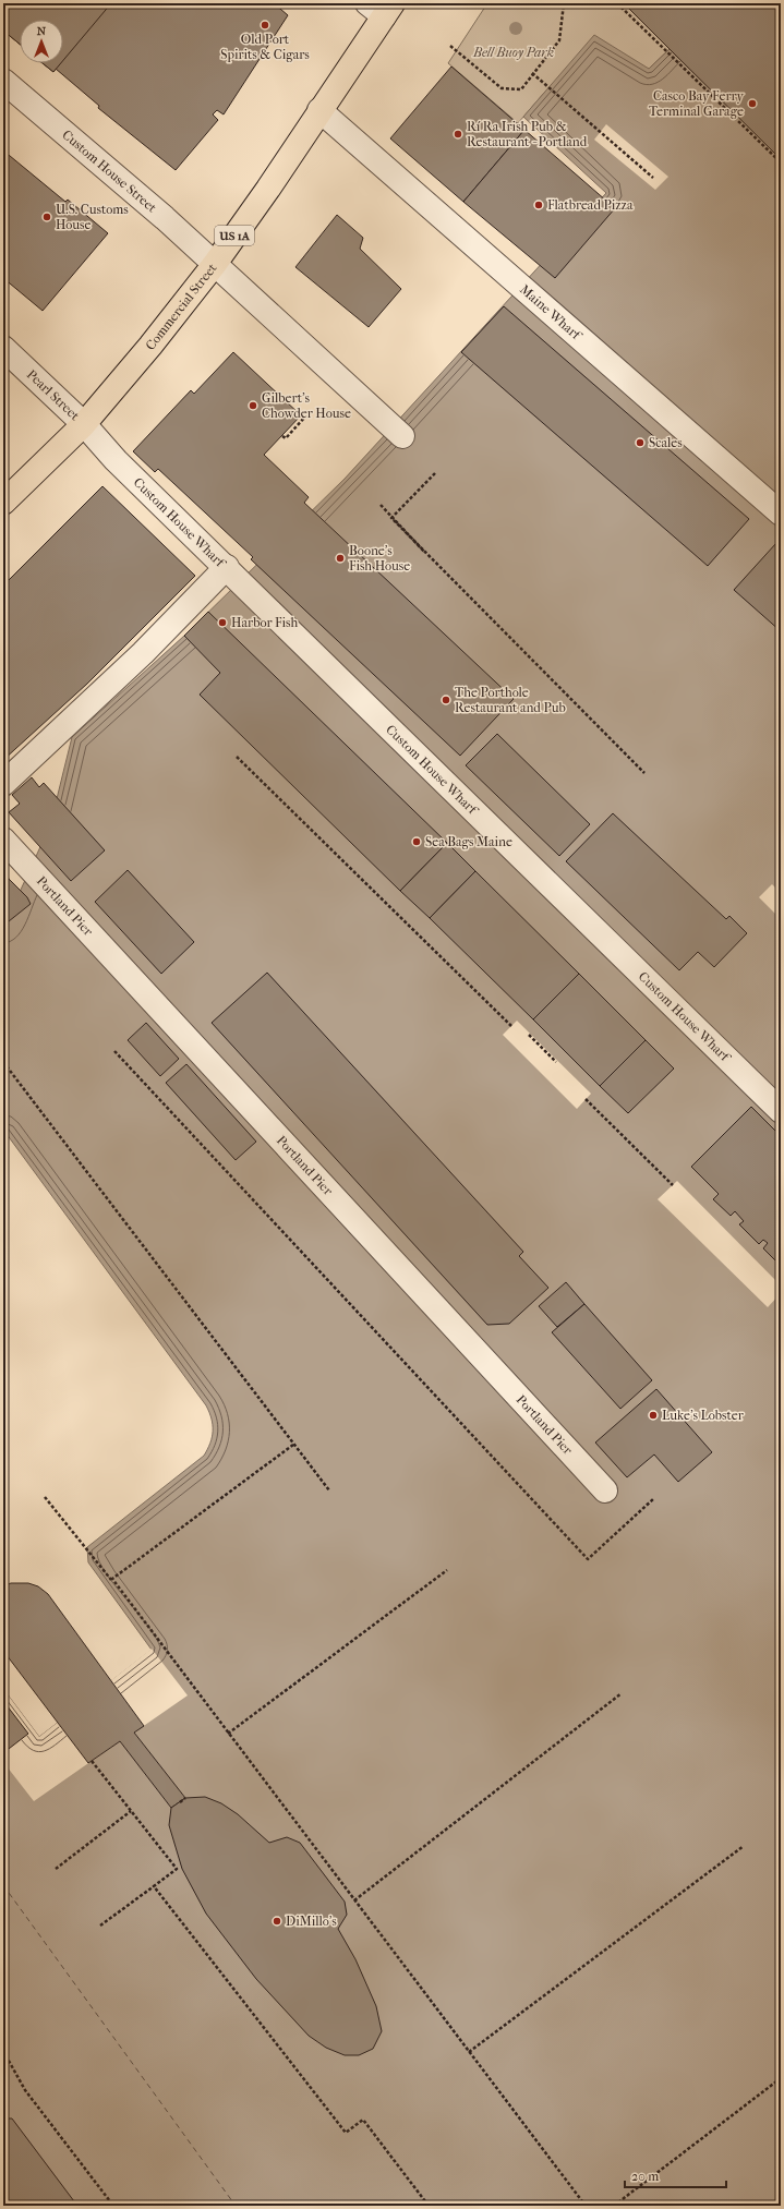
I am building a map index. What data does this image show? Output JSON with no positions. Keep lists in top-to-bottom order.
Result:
{
  "streets": {
    "main road": ["US 1A", "Commercial Street"],
    "street": [
      "Custom House Street",
      "Maine Wharf",
      "Pearl Street",
      "Custom House Wharf",
      "Portland Pier"
    ]
  },
  "crossings": [
    ["Custom House Street", "Commercial Street"],
    ["Commercial Street", "Maine Wharf"],
    ["Commercial Street", "Pearl Street"],
    ["Commercial Street", "Custom House Wharf"],
    ["Pearl Street", "Custom House Wharf"]
  ],
  "parks": ["Bell Buoy Park"],
  "places": [
    "Old Port Spirits & Cigars",
    "Casco Bay Ferry Terminal Garage",
    "Rí Ra Irish Pub & Restaurant - Portland",
    "Flatbread Pizza",
    "U.S. Customs House",
    "Gilbert's Chowder House",
    "Scales",
    "Boone's Fish House",
    "Harbor Fish",
    "The Porthole Restaurant and Pub",
    "Sea Bags Maine",
    "Luke's Lobster",
    "DiMillo's"
  ],
  "scale_bar": "20 m",
  "north": "top"
}
